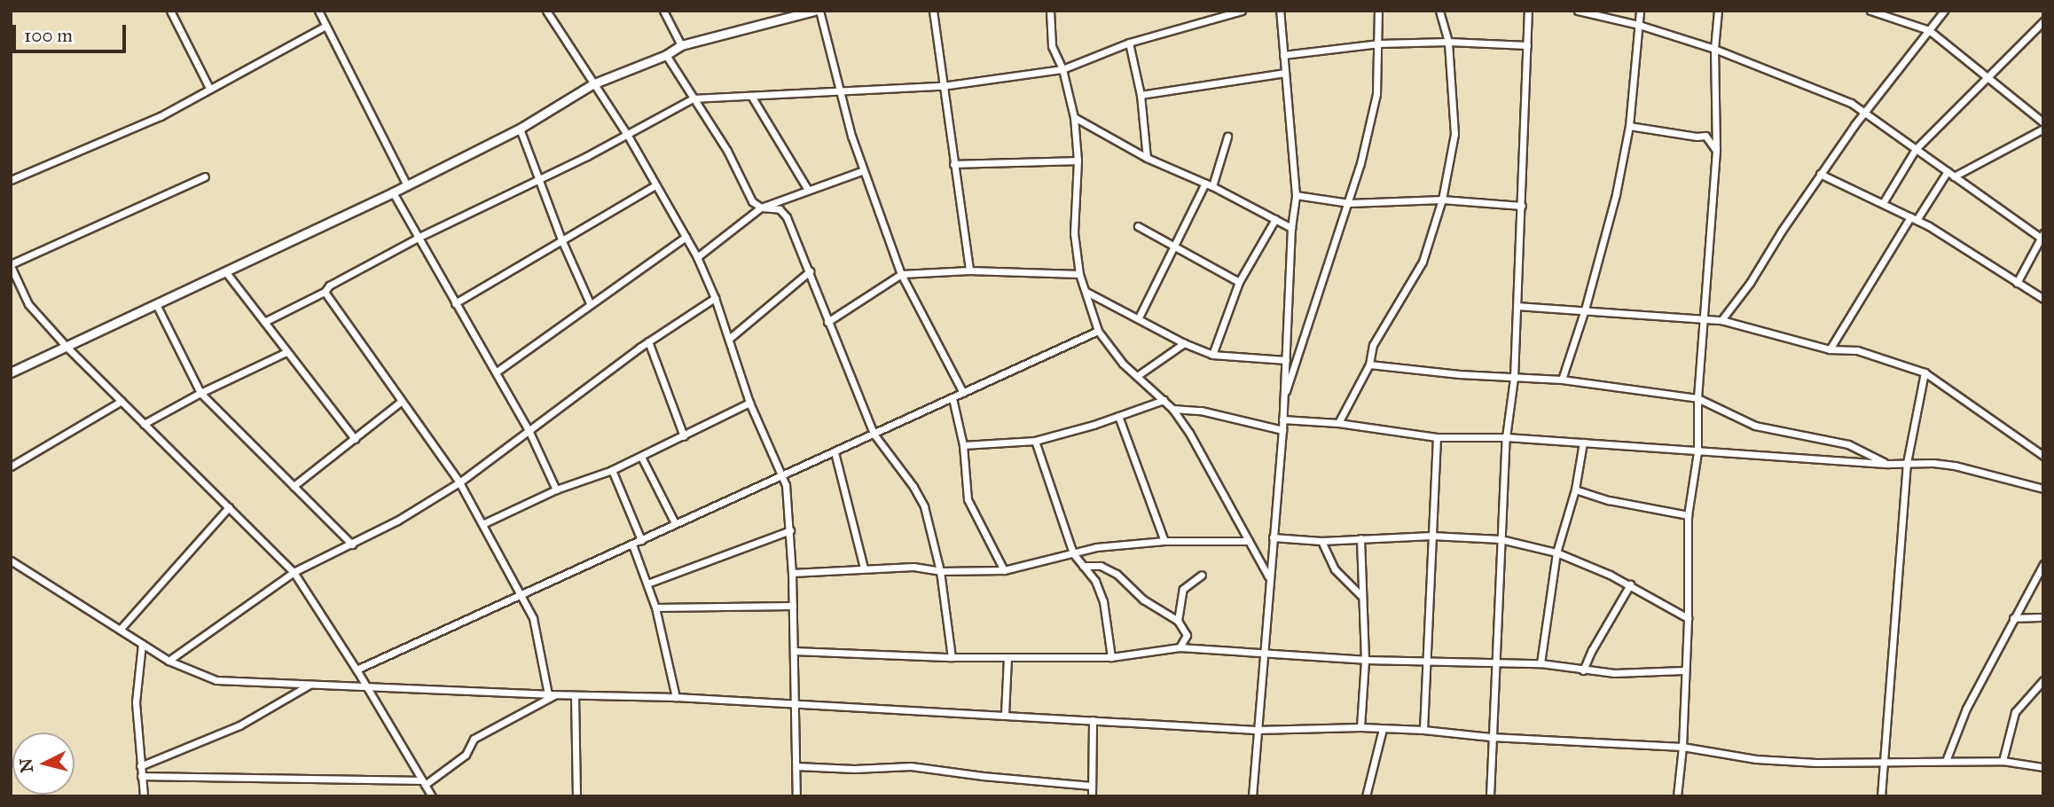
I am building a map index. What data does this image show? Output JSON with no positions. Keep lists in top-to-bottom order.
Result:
{
  "scale_bar": "100 m",
  "north": "left"
}
